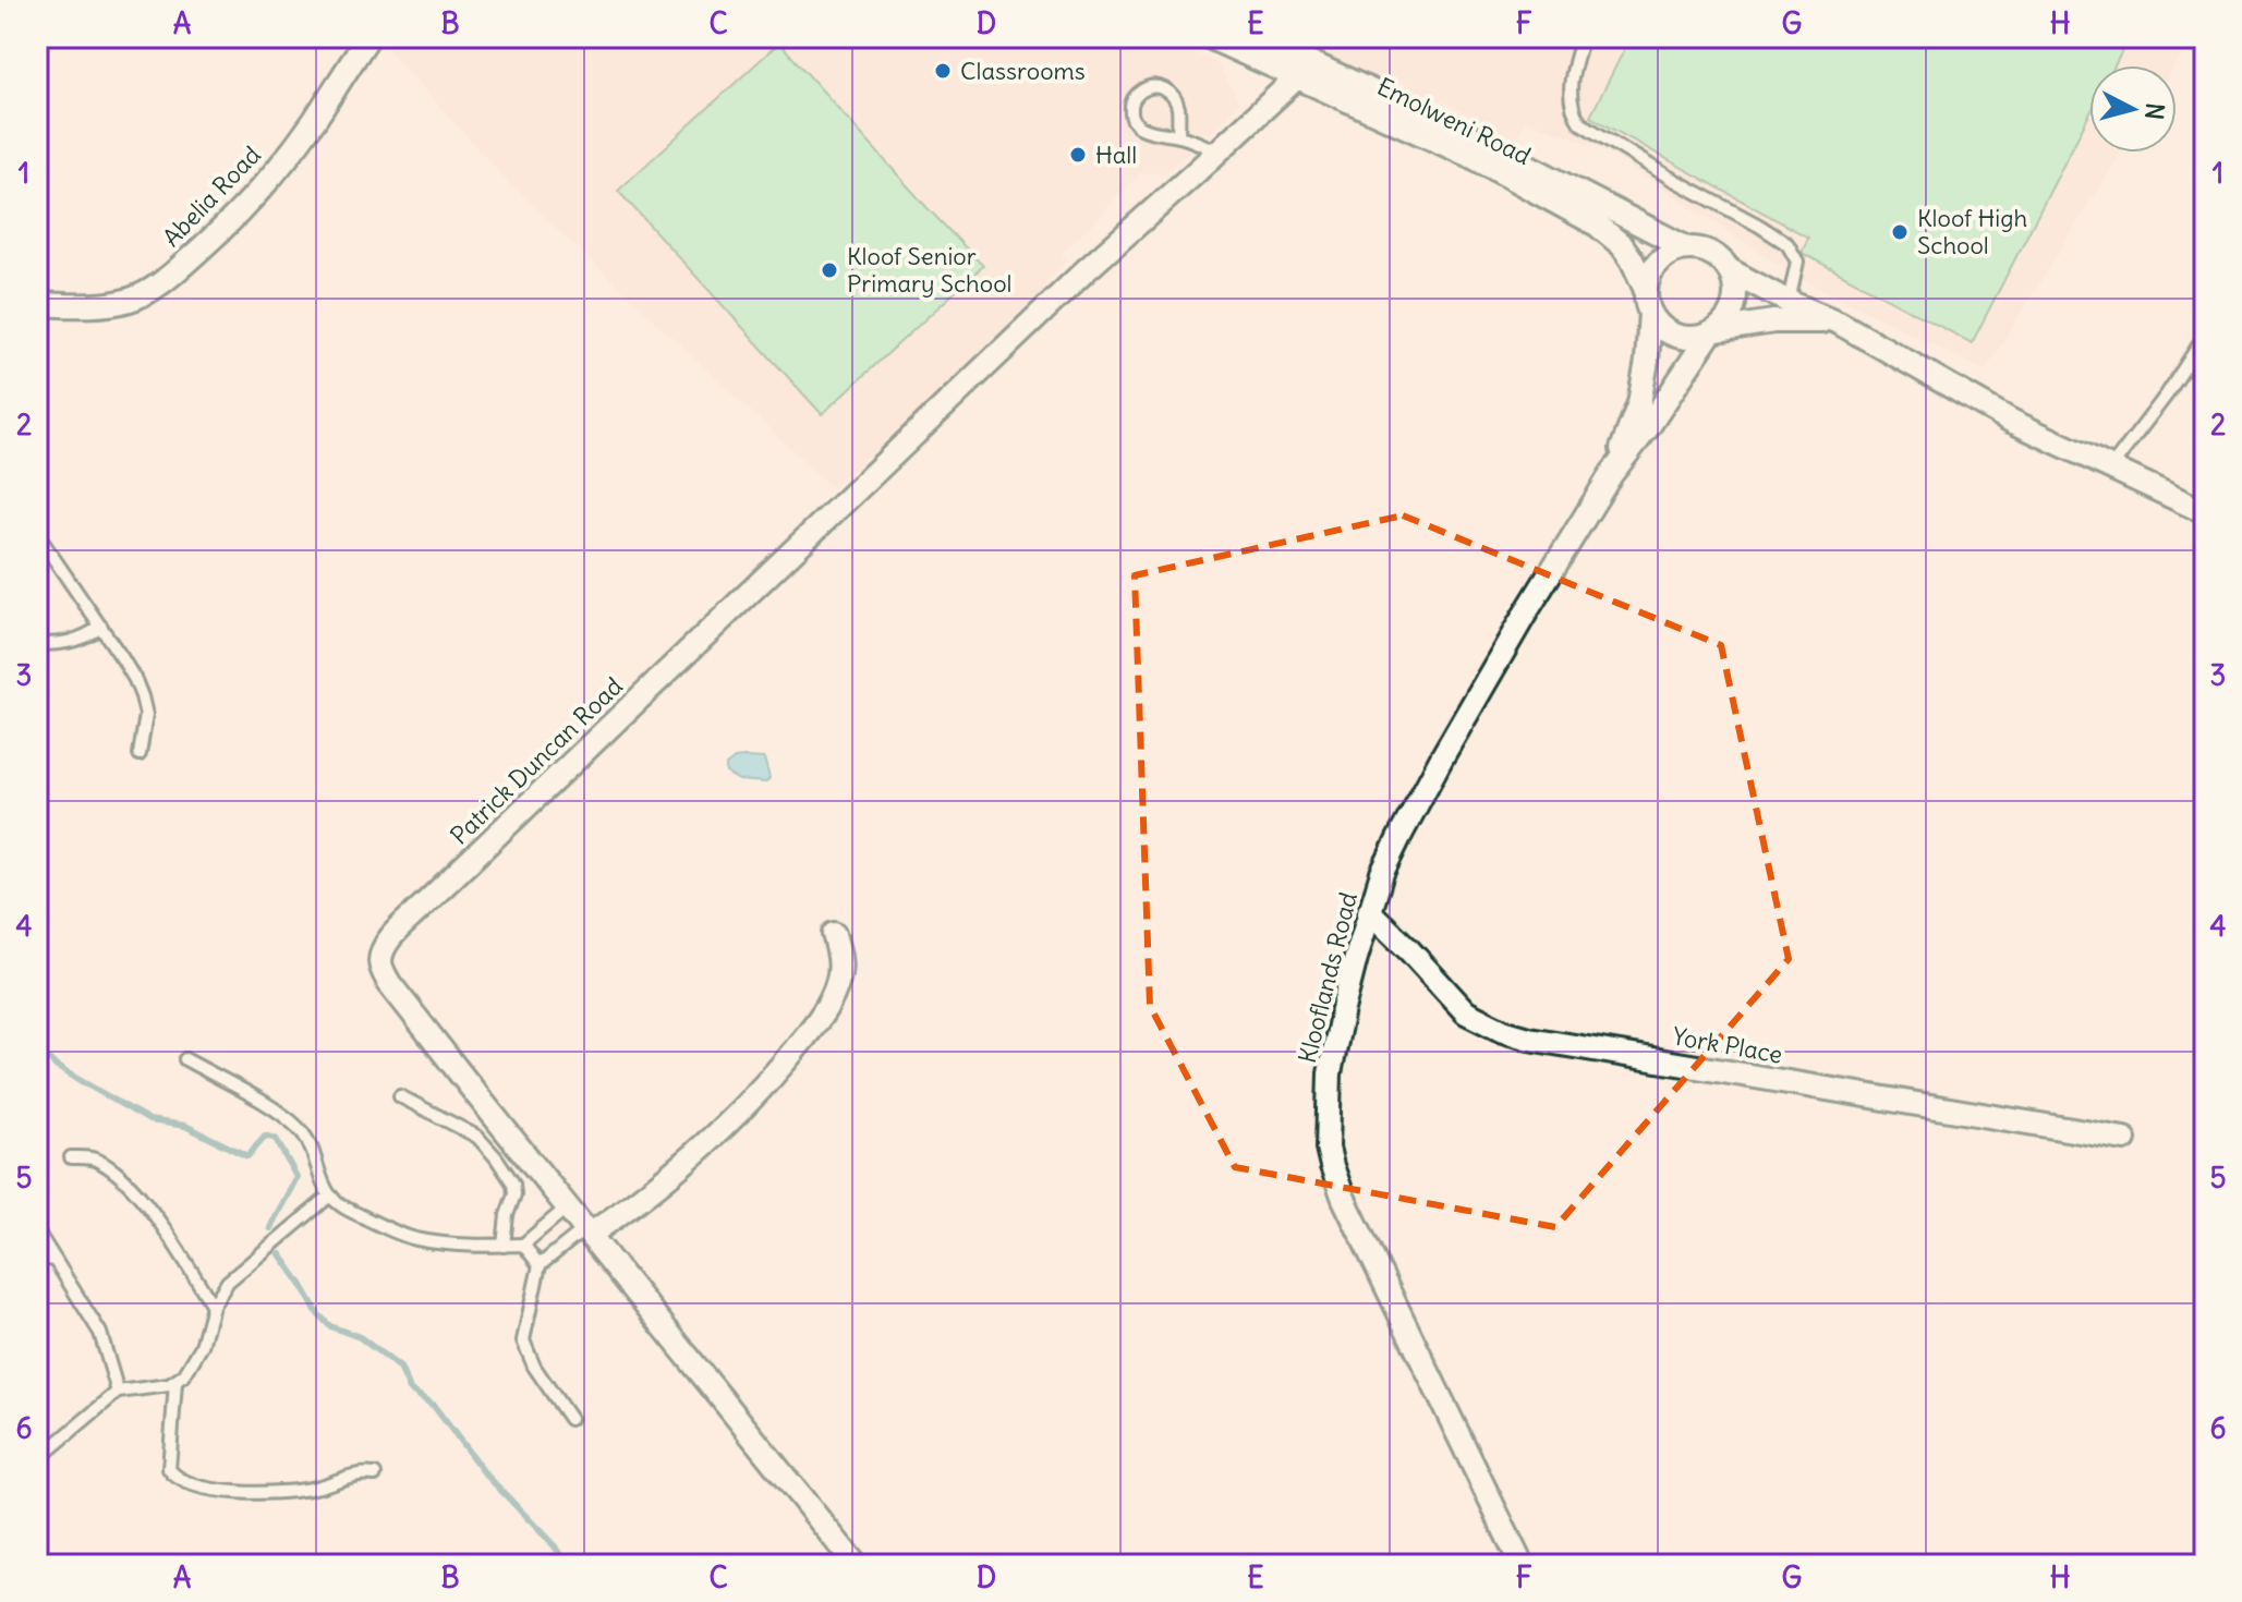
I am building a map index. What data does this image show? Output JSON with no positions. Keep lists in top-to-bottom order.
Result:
{
  "streets": {
    "street": [
      "Emolweni Road",
      "Abelia Road",
      "Patrick Duncan Road",
      "Klooflands Road",
      "York Place"
    ]
  },
  "crossings": [
    ["Emolweni Road", "Patrick Duncan Road"],
    ["Emolweni Road", "Klooflands Road"],
    ["Klooflands Road", "York Place"]
  ],
  "places": [
    "Classrooms",
    "Hall",
    "Kloof High School",
    "Kloof Senior Primary School"
  ],
  "north": "right",
  "grid": {
    "columns": [
      "A",
      "B",
      "C",
      "D",
      "E",
      "F",
      "G",
      "H"
    ],
    "rows": [
      "1",
      "2",
      "3",
      "4",
      "5",
      "6"
    ]
  }
}
